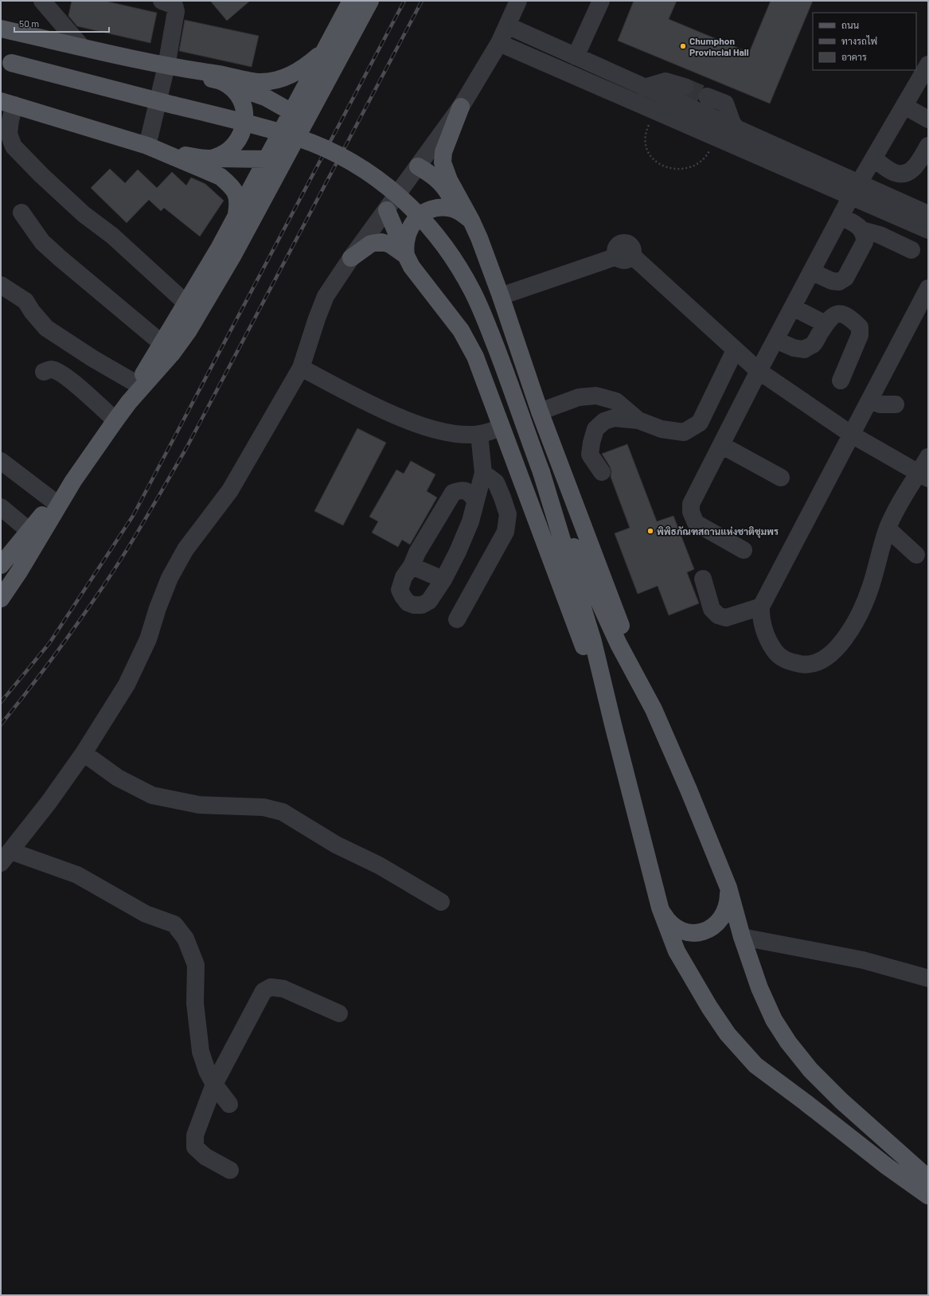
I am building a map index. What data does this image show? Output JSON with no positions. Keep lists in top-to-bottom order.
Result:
{
  "places": ["Chumphon Provincial Hall", "พิพิธภัณฑสถานแห่งชาติชุมพร"],
  "legend": ["ถนน", "ทางรถไฟ", "อาคาร"],
  "scale_bar": "50 m"
}
